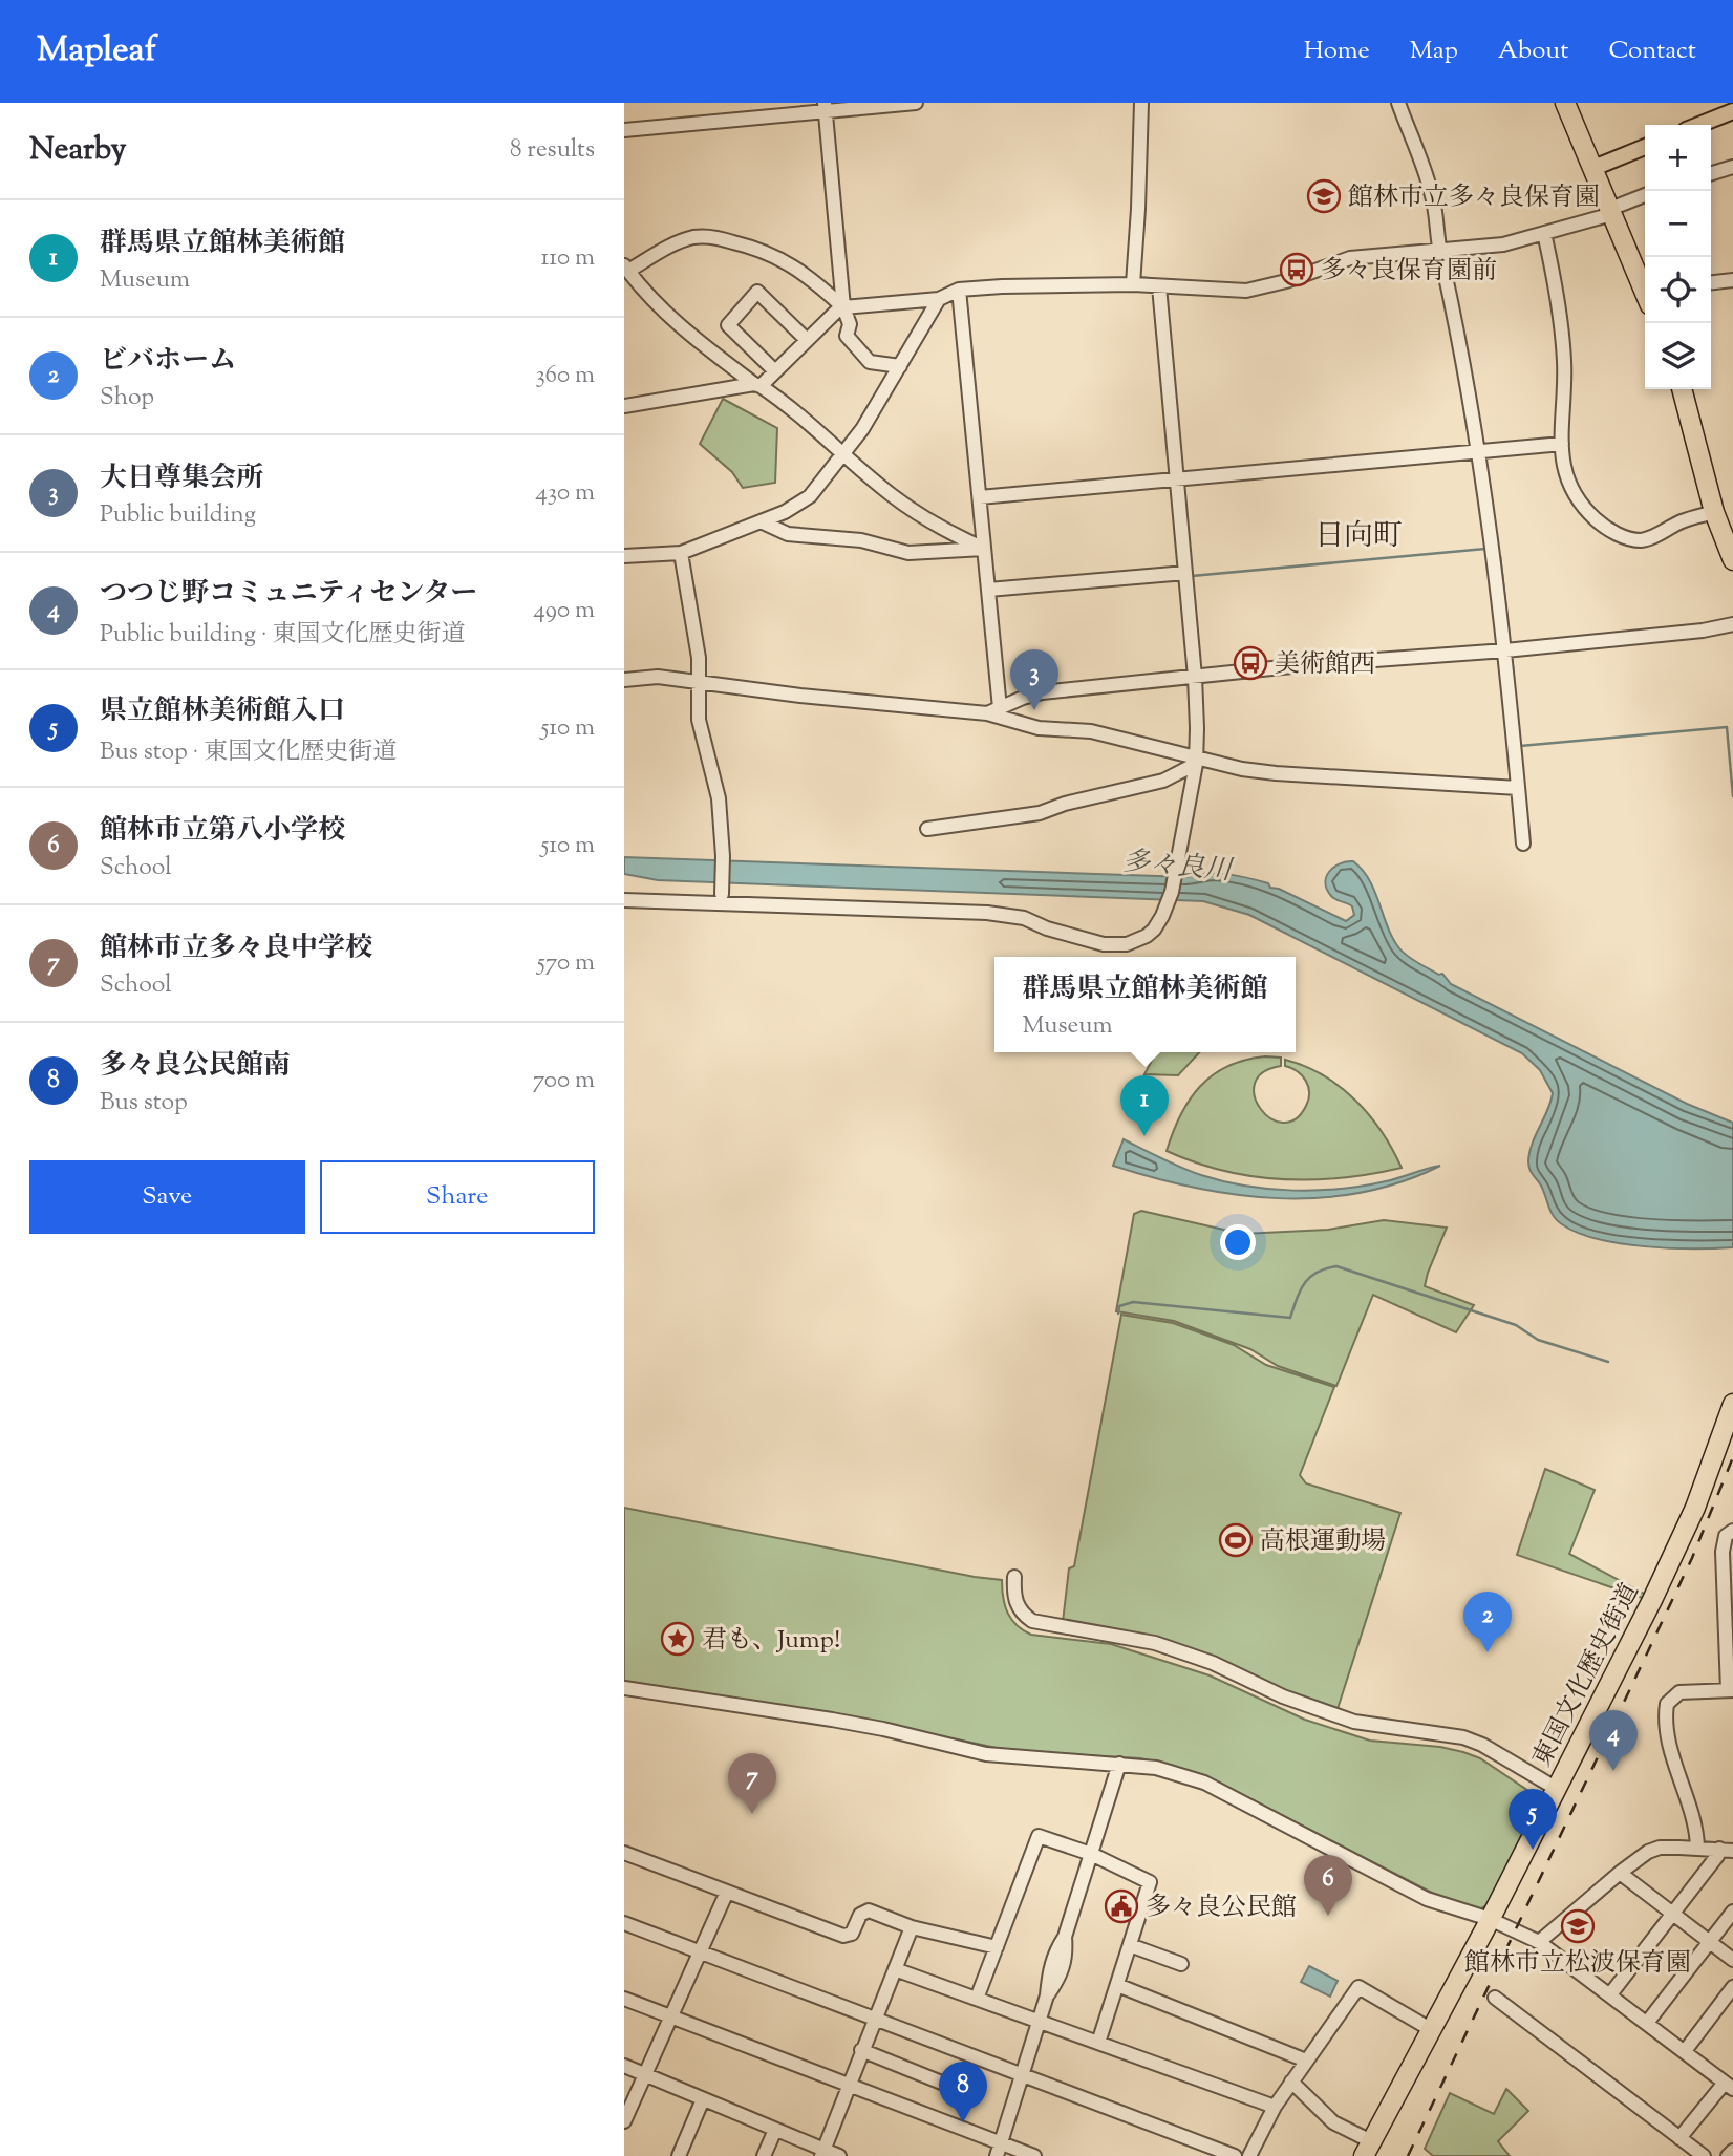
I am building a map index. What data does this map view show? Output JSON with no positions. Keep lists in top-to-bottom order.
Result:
{
  "streets": {
    "highway": ["東国文化歴史街道"]
  },
  "districts": ["日向町"],
  "water": ["多々良川"],
  "places": {
    "school or university": ["館林市立多々良保育園", "館林市立松波保育園"],
    "bus stop": ["多々良保育園前", "美術館西"],
    "sports": ["高根運動場"],
    "place": ["君も、Jump!"],
    "public building": ["多々良公民館"]
  },
  "page": {
    "header": "Mapleaf",
    "nav": [
      "Home",
      "Map",
      "About",
      "Contact"
    ],
    "heading": ["Nearby", "8 results"],
    "map_buttons": ["+", "−"],
    "list": [
      {
        "mark": "1",
        "name": "群馬県立館林美術館",
        "note": "Museum",
        "value": "110 m"
      },
      {
        "mark": "2",
        "name": "ビバホーム",
        "note": "Shop",
        "value": "360 m"
      },
      {
        "mark": "3",
        "name": "大日尊集会所",
        "note": "Public building",
        "value": "430 m"
      },
      {
        "mark": "4",
        "name": "つつじ野コミュニティセンター",
        "note": "Public building · 東国文化歴史街道",
        "value": "490 m"
      },
      {
        "mark": "5",
        "name": "県立館林美術館入口",
        "note": "Bus stop · 東国文化歴史街道",
        "value": "510 m"
      },
      {
        "mark": "6",
        "name": "館林市立第八小学校",
        "note": "School",
        "value": "510 m"
      },
      {
        "mark": "7",
        "name": "館林市立多々良中学校",
        "note": "School",
        "value": "570 m"
      },
      {
        "mark": "8",
        "name": "多々良公民館南",
        "note": "Bus stop",
        "value": "700 m"
      }
    ],
    "pins": [
      "3",
      "1",
      "2",
      "4",
      "7",
      "5",
      "6",
      "8"
    ],
    "popup": ["群馬県立館林美術館", "Museum"],
    "buttons": ["Save", "Share"]
  }
}
